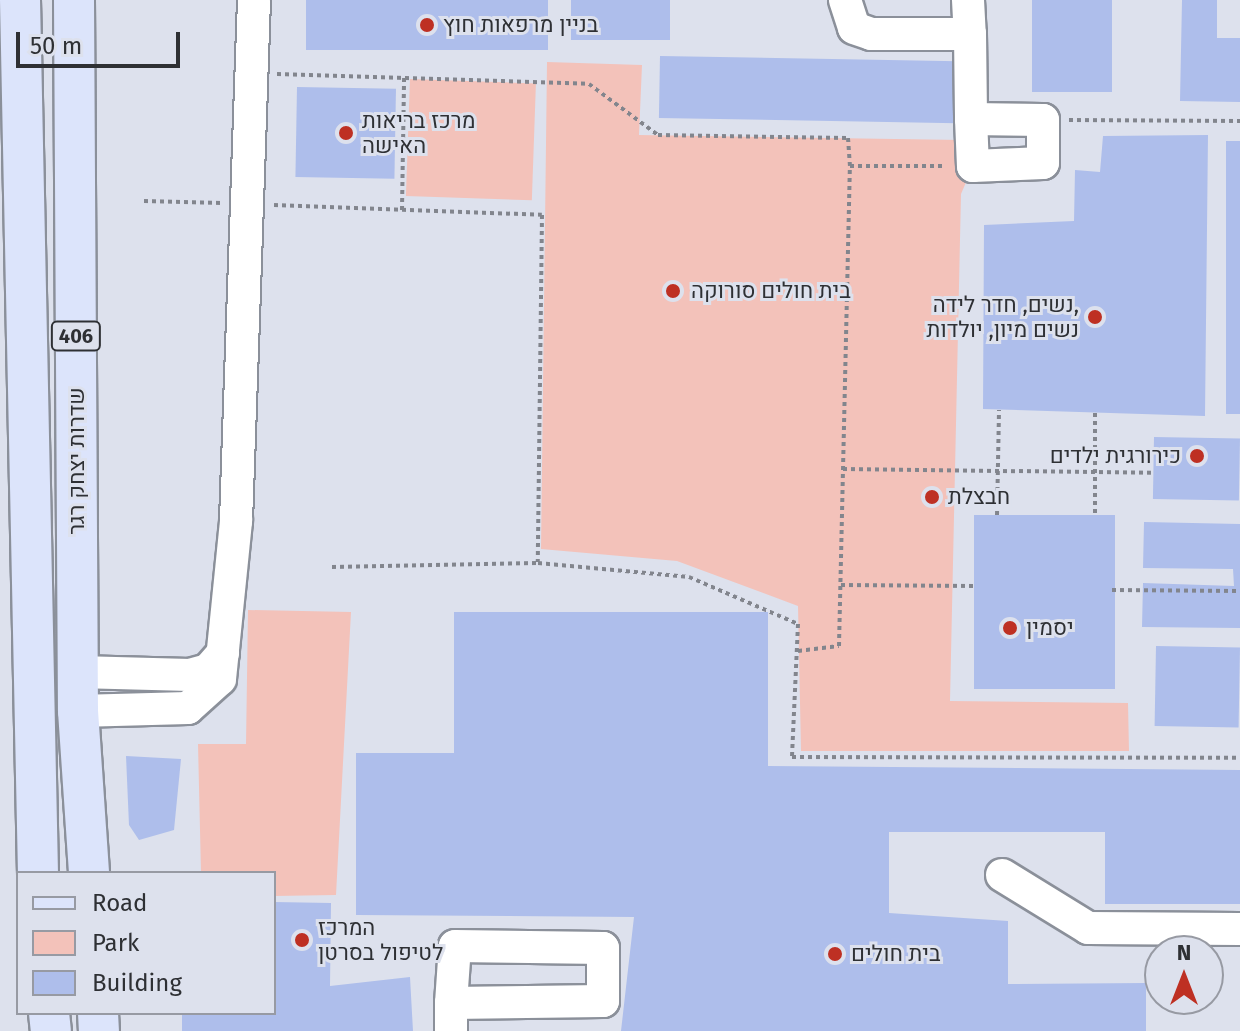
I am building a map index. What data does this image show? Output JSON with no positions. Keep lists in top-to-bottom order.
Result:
{
  "streets": {
    "main road": ["406", "שדרות יצחק רגר"]
  },
  "places": [
    "בניין מרפאות חוץ",
    "מרכז בריאות האישה",
    "בית חולים סורוקה",
    "נשים, חדר לידה, נשים מיון, יולדות",
    "כירורגית ילדים",
    "חבצלת",
    "יסמין",
    "המרכז לטיפול בסרטן",
    "בית חולים"
  ],
  "legend": ["Road", "Park", "Building"],
  "scale_bar": "50 m",
  "north": "top"
}
